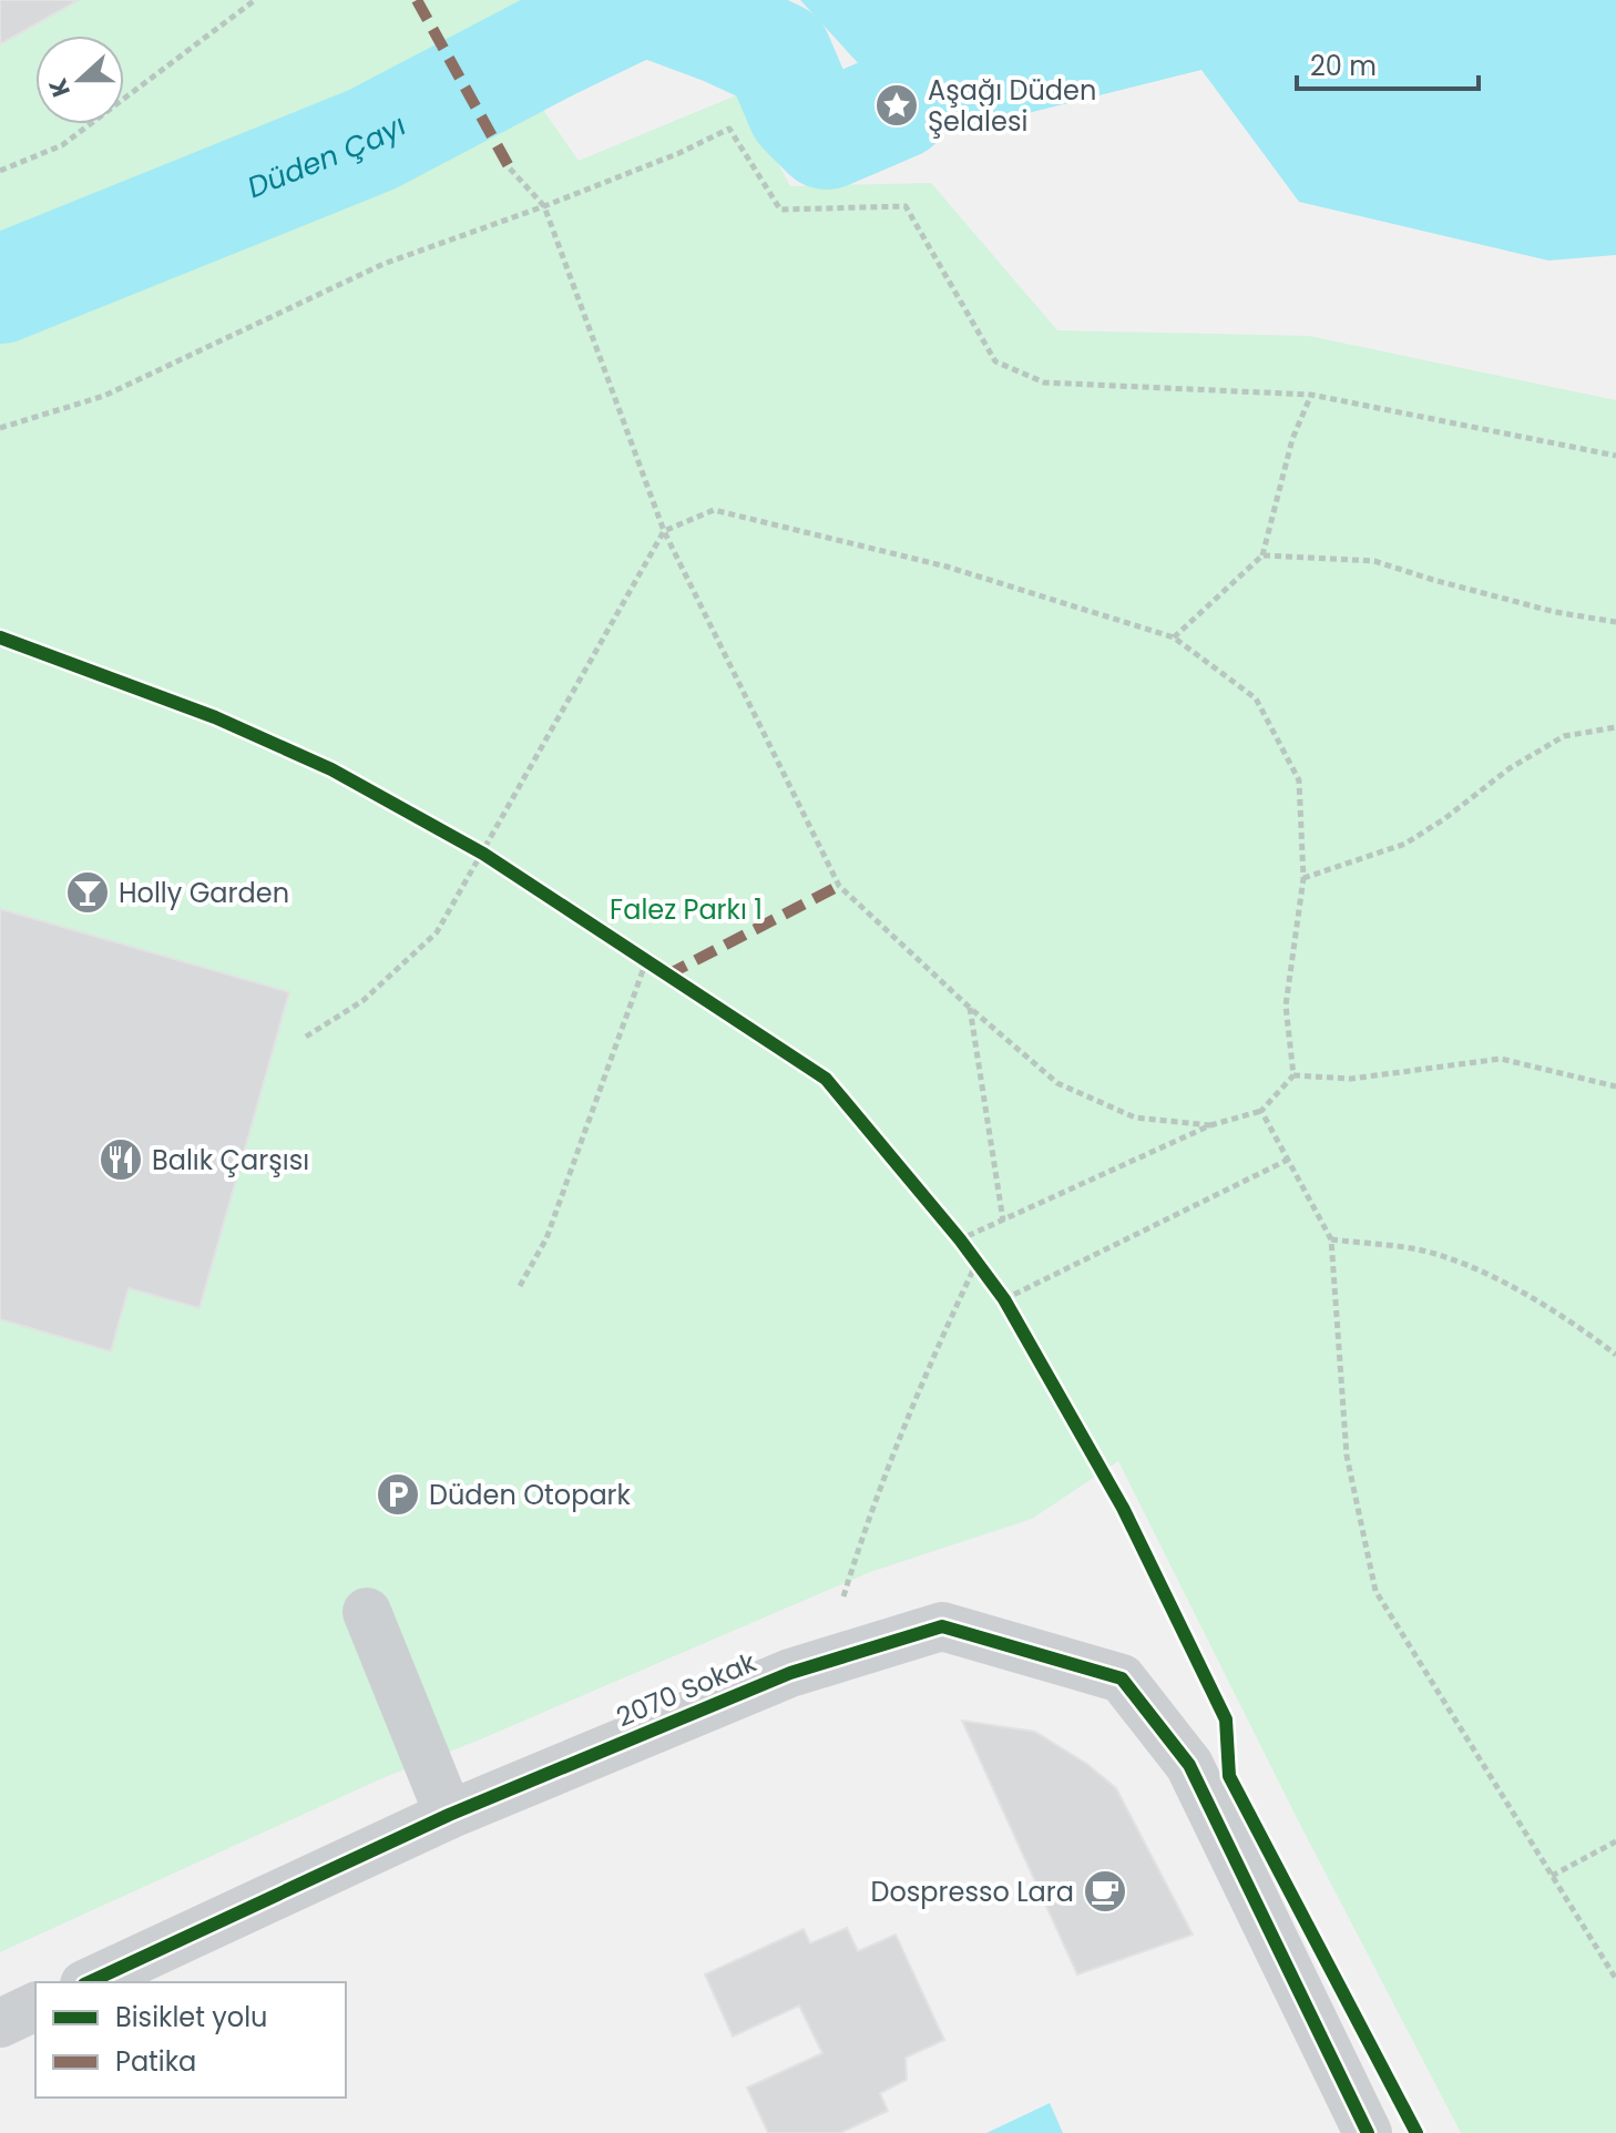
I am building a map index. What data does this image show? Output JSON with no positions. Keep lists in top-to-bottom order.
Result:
{
  "streets": {
    "street": ["2070 Sokak"]
  },
  "water": ["Düden Çayı"],
  "parks": ["Falez Parkı 1"],
  "places": {
    "place": ["Aşağı Düden Şelalesi"],
    "bar": ["Holly Garden"],
    "restaurant": ["Balık Çarşısı"],
    "parking": ["Düden Otopark"],
    "cafe": ["Dospresso Lara"]
  },
  "legend": ["Bisiklet yolu", "Patika"],
  "scale_bar": "20 m",
  "north": "left"
}
